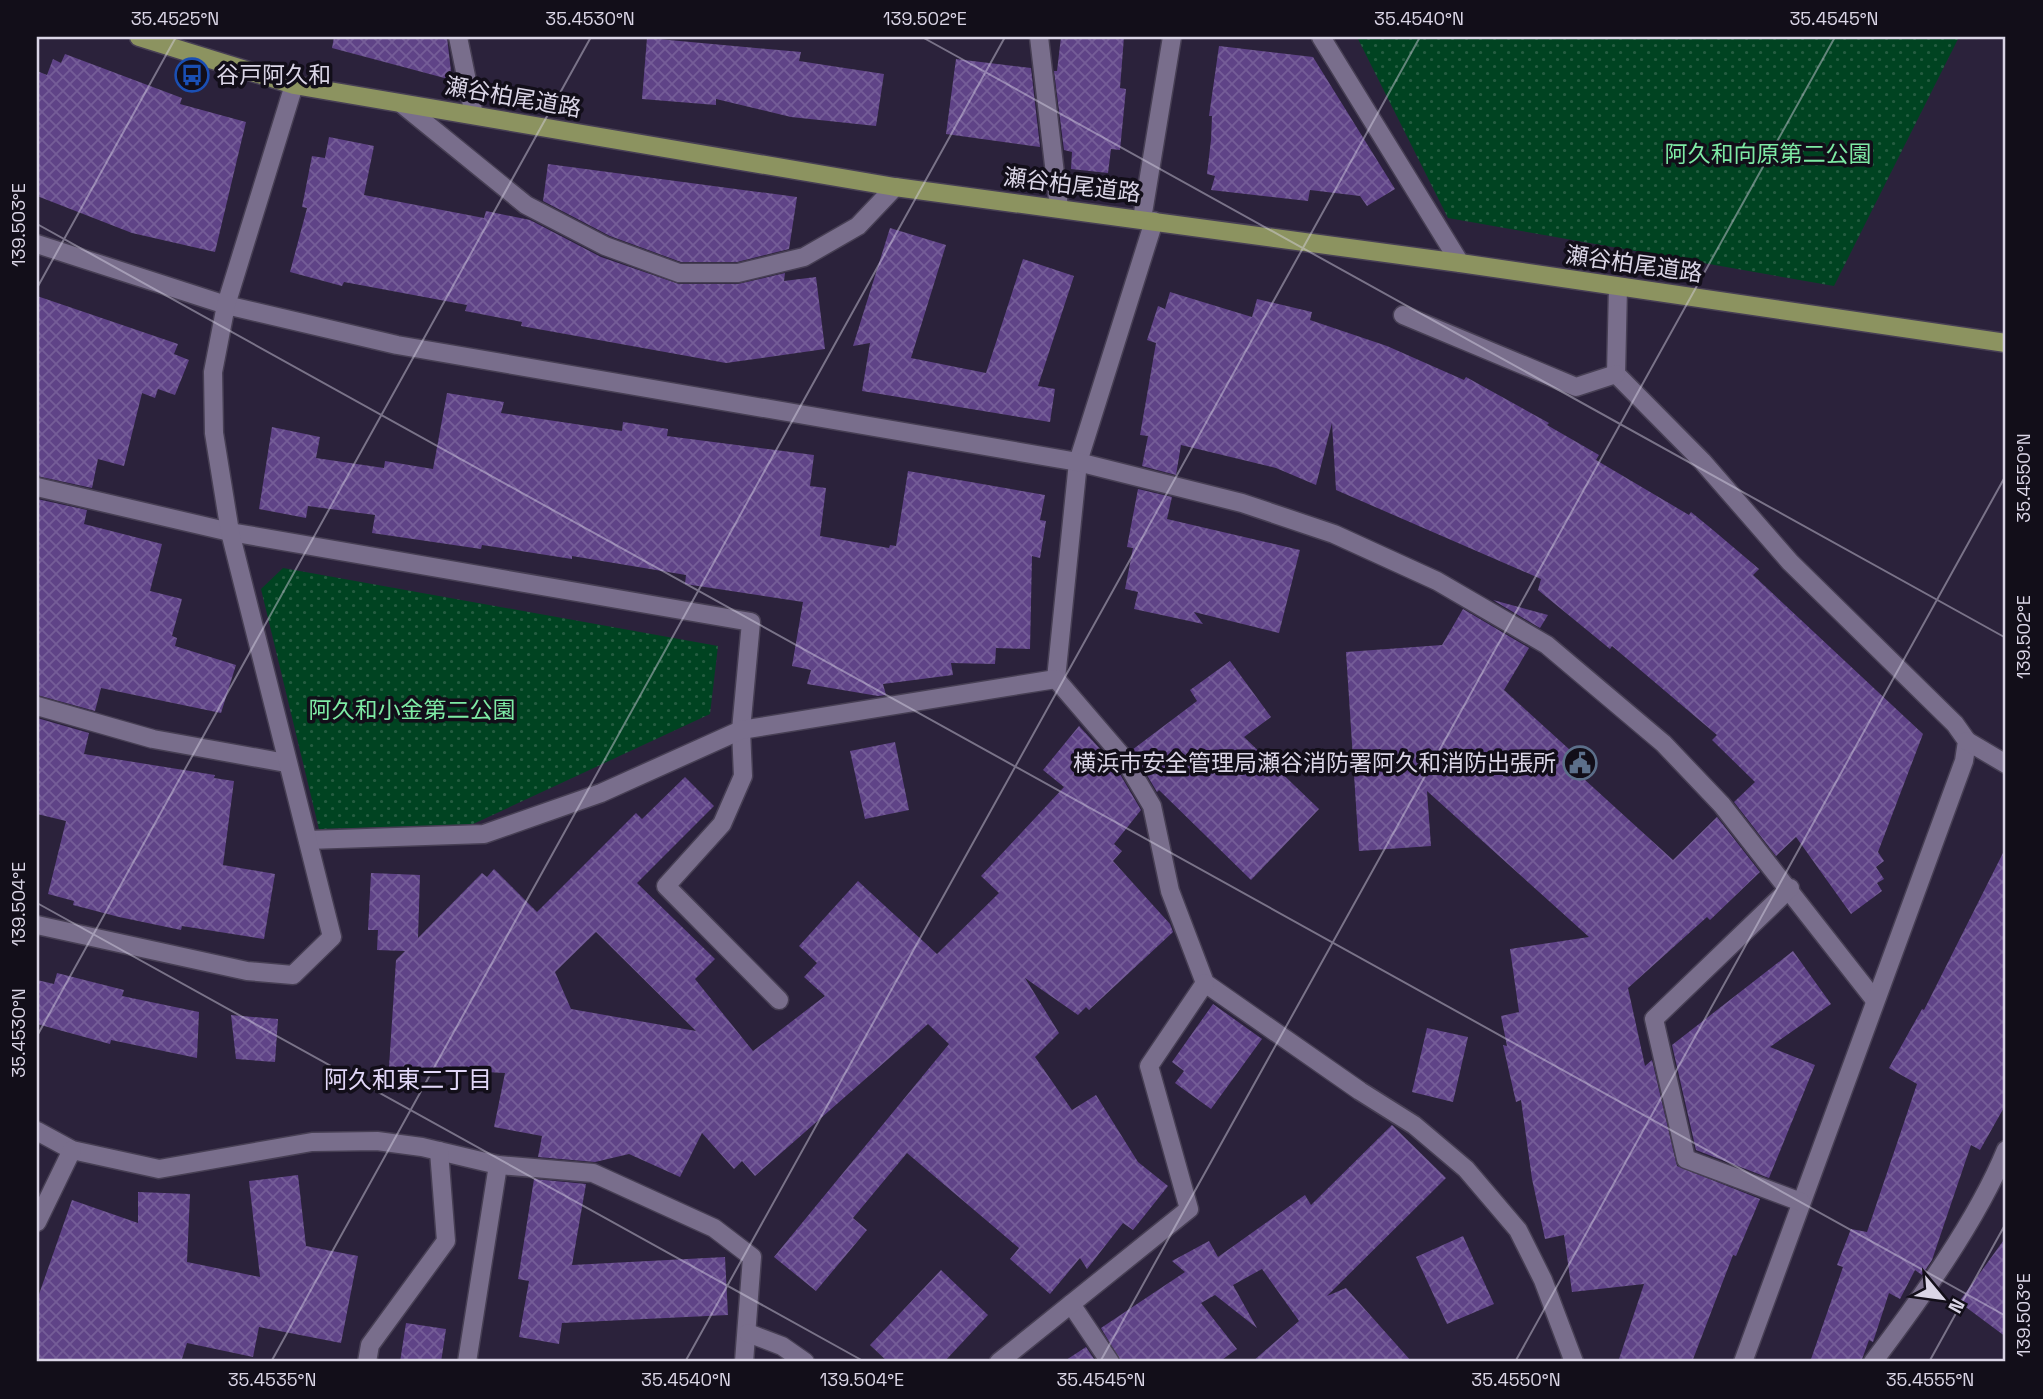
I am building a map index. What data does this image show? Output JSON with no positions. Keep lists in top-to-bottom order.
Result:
{
  "streets": {
    "main road": ["瀬谷柏尾道路"]
  },
  "districts": ["阿久和東二丁目"],
  "parks": ["阿久和向原第二公園", "阿久和小金第二公園"],
  "places": {
    "bus stop": ["谷戸阿久和"],
    "public building": ["横浜市安全管理局瀬谷消防署阿久和消防出張所"]
  },
  "north": "bottom right",
  "coordinates": [
    "35.4525°N",
    "35.4530°N",
    "139.502°E",
    "35.4540°N",
    "35.4545°N",
    "139.503°E",
    "35.4550°N",
    "139.504°E",
    "35.4535°N",
    "35.4555°N"
  ]
}
